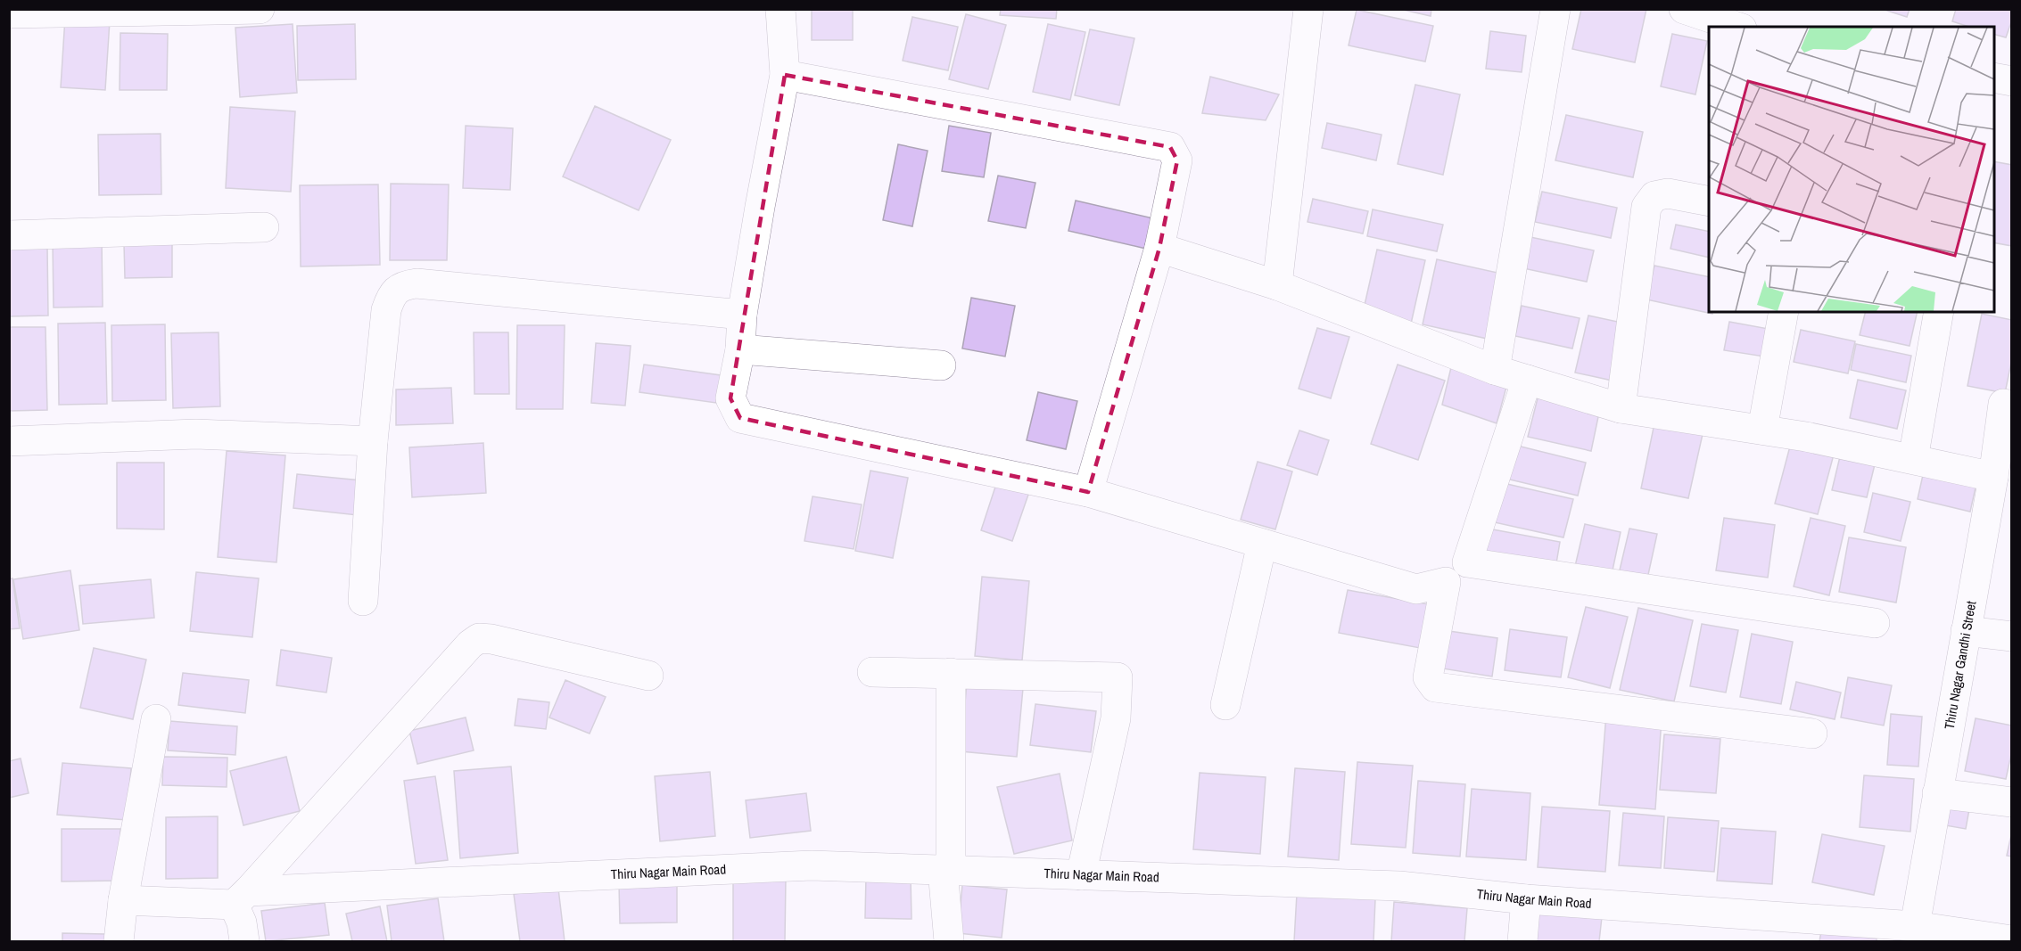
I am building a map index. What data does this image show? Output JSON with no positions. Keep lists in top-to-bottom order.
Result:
{
  "streets": {
    "street": ["Thiru Nagar Gandhi Street", "Thiru Nagar Main Road"]
  },
  "crossings": [
    ["Thiru Nagar Gandhi Street", "Thiru Nagar Main Road"]
  ]
}
